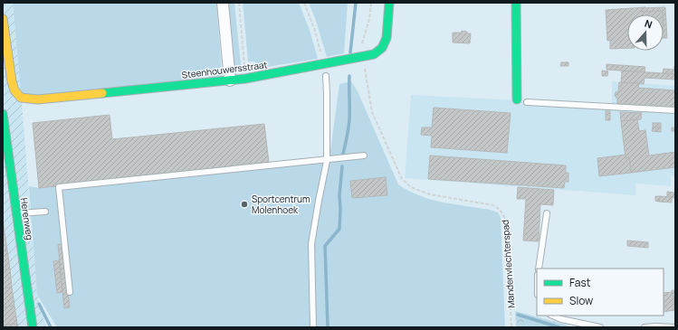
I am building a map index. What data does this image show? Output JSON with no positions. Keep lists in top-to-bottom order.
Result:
{
  "streets": {
    "street": ["Steenhouwersstraat", "Herenweg"],
    "path": ["Mandenvlechterspad"]
  },
  "crossings": [
    ["Steenhouwersstraat", "Mandenvlechterspad"]
  ],
  "places": ["Sportcentrum Molenhoek"],
  "legend": ["Fast", "Slow"],
  "north": "top"
}
